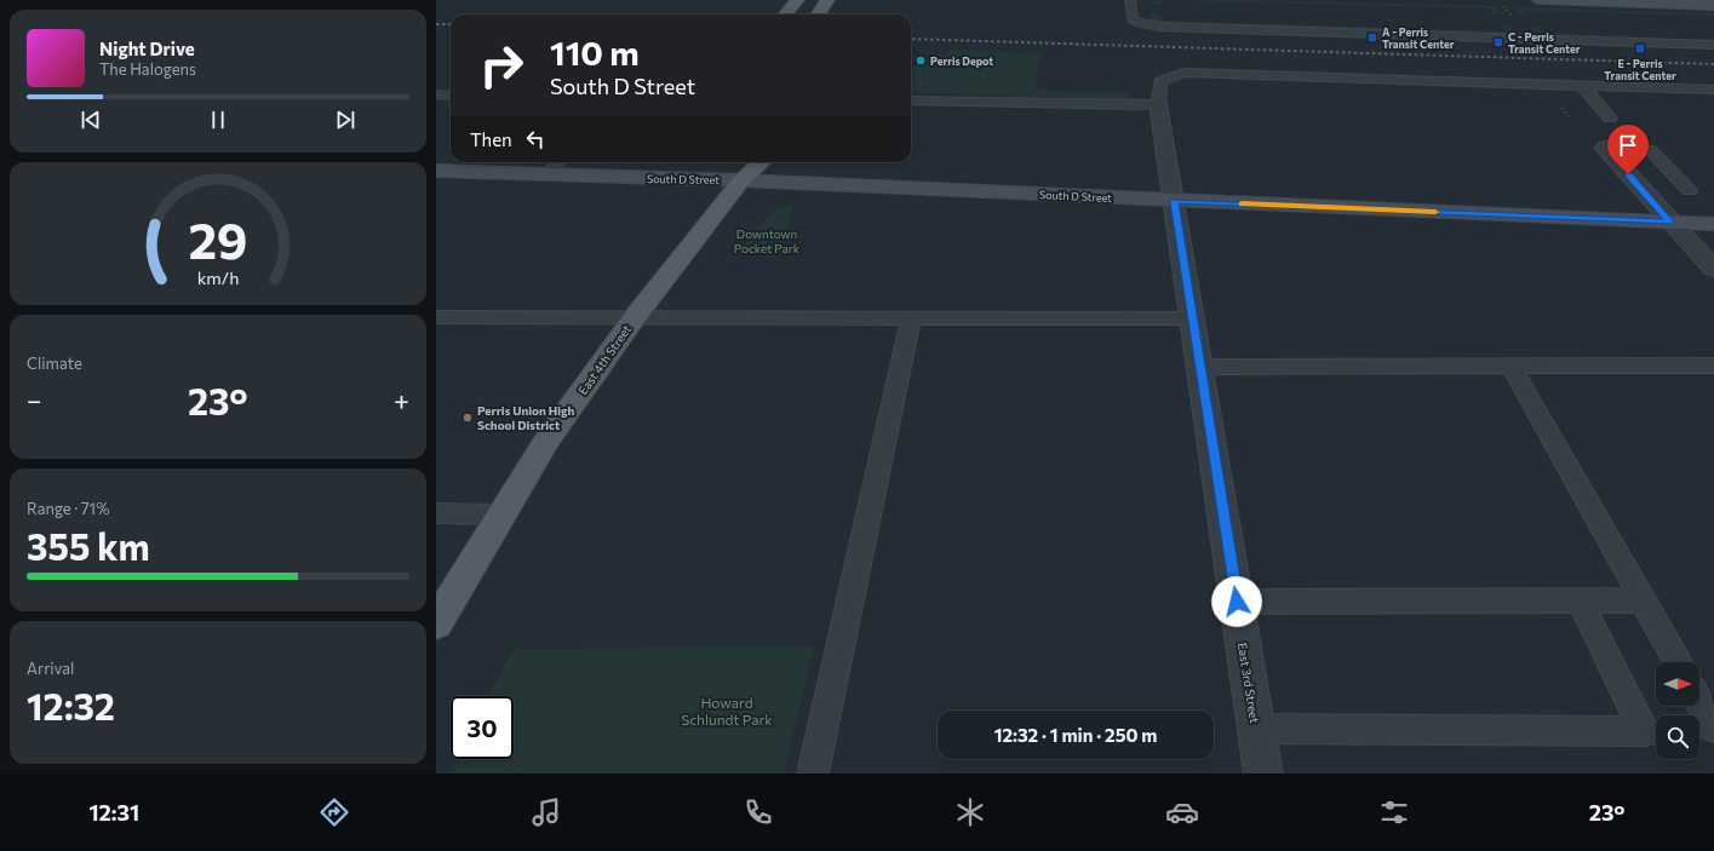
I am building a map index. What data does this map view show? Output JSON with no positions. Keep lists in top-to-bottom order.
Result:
{
  "streets": {
    "main road": ["South D Street", "East 4th Street"],
    "street": ["East 3rd Street"]
  },
  "crossings": [
    ["South D Street", "East 4th Street"],
    ["South D Street", "East 3rd Street"]
  ],
  "parks": ["Downtown Pocket Park", "Howard Schlundt Park"],
  "places": {
    "transit": ["A - Perris Transit Center", "C - Perris Transit Center", "E - Perris Transit Center"],
    "other": ["Perris Depot", "Perris Union High School District"]
  },
  "north": "right",
  "page": {
    "turn": ["110 m", "South D Street"],
    "song": ["Night Drive", "The Halogens"],
    "then": "Then",
    "tile": [
      "Climate",
      ["Range · 71%", "355 km"],
      ["Arrival", "12:32"]
    ],
    "heat": ["−", "23°", "+"],
    "limit": "30",
    "trip": "12:32 · 1 min · 250 m",
    "tabs": ["12:31", "23°"],
    "gauge": ["29", "km/h"]
  }
}
